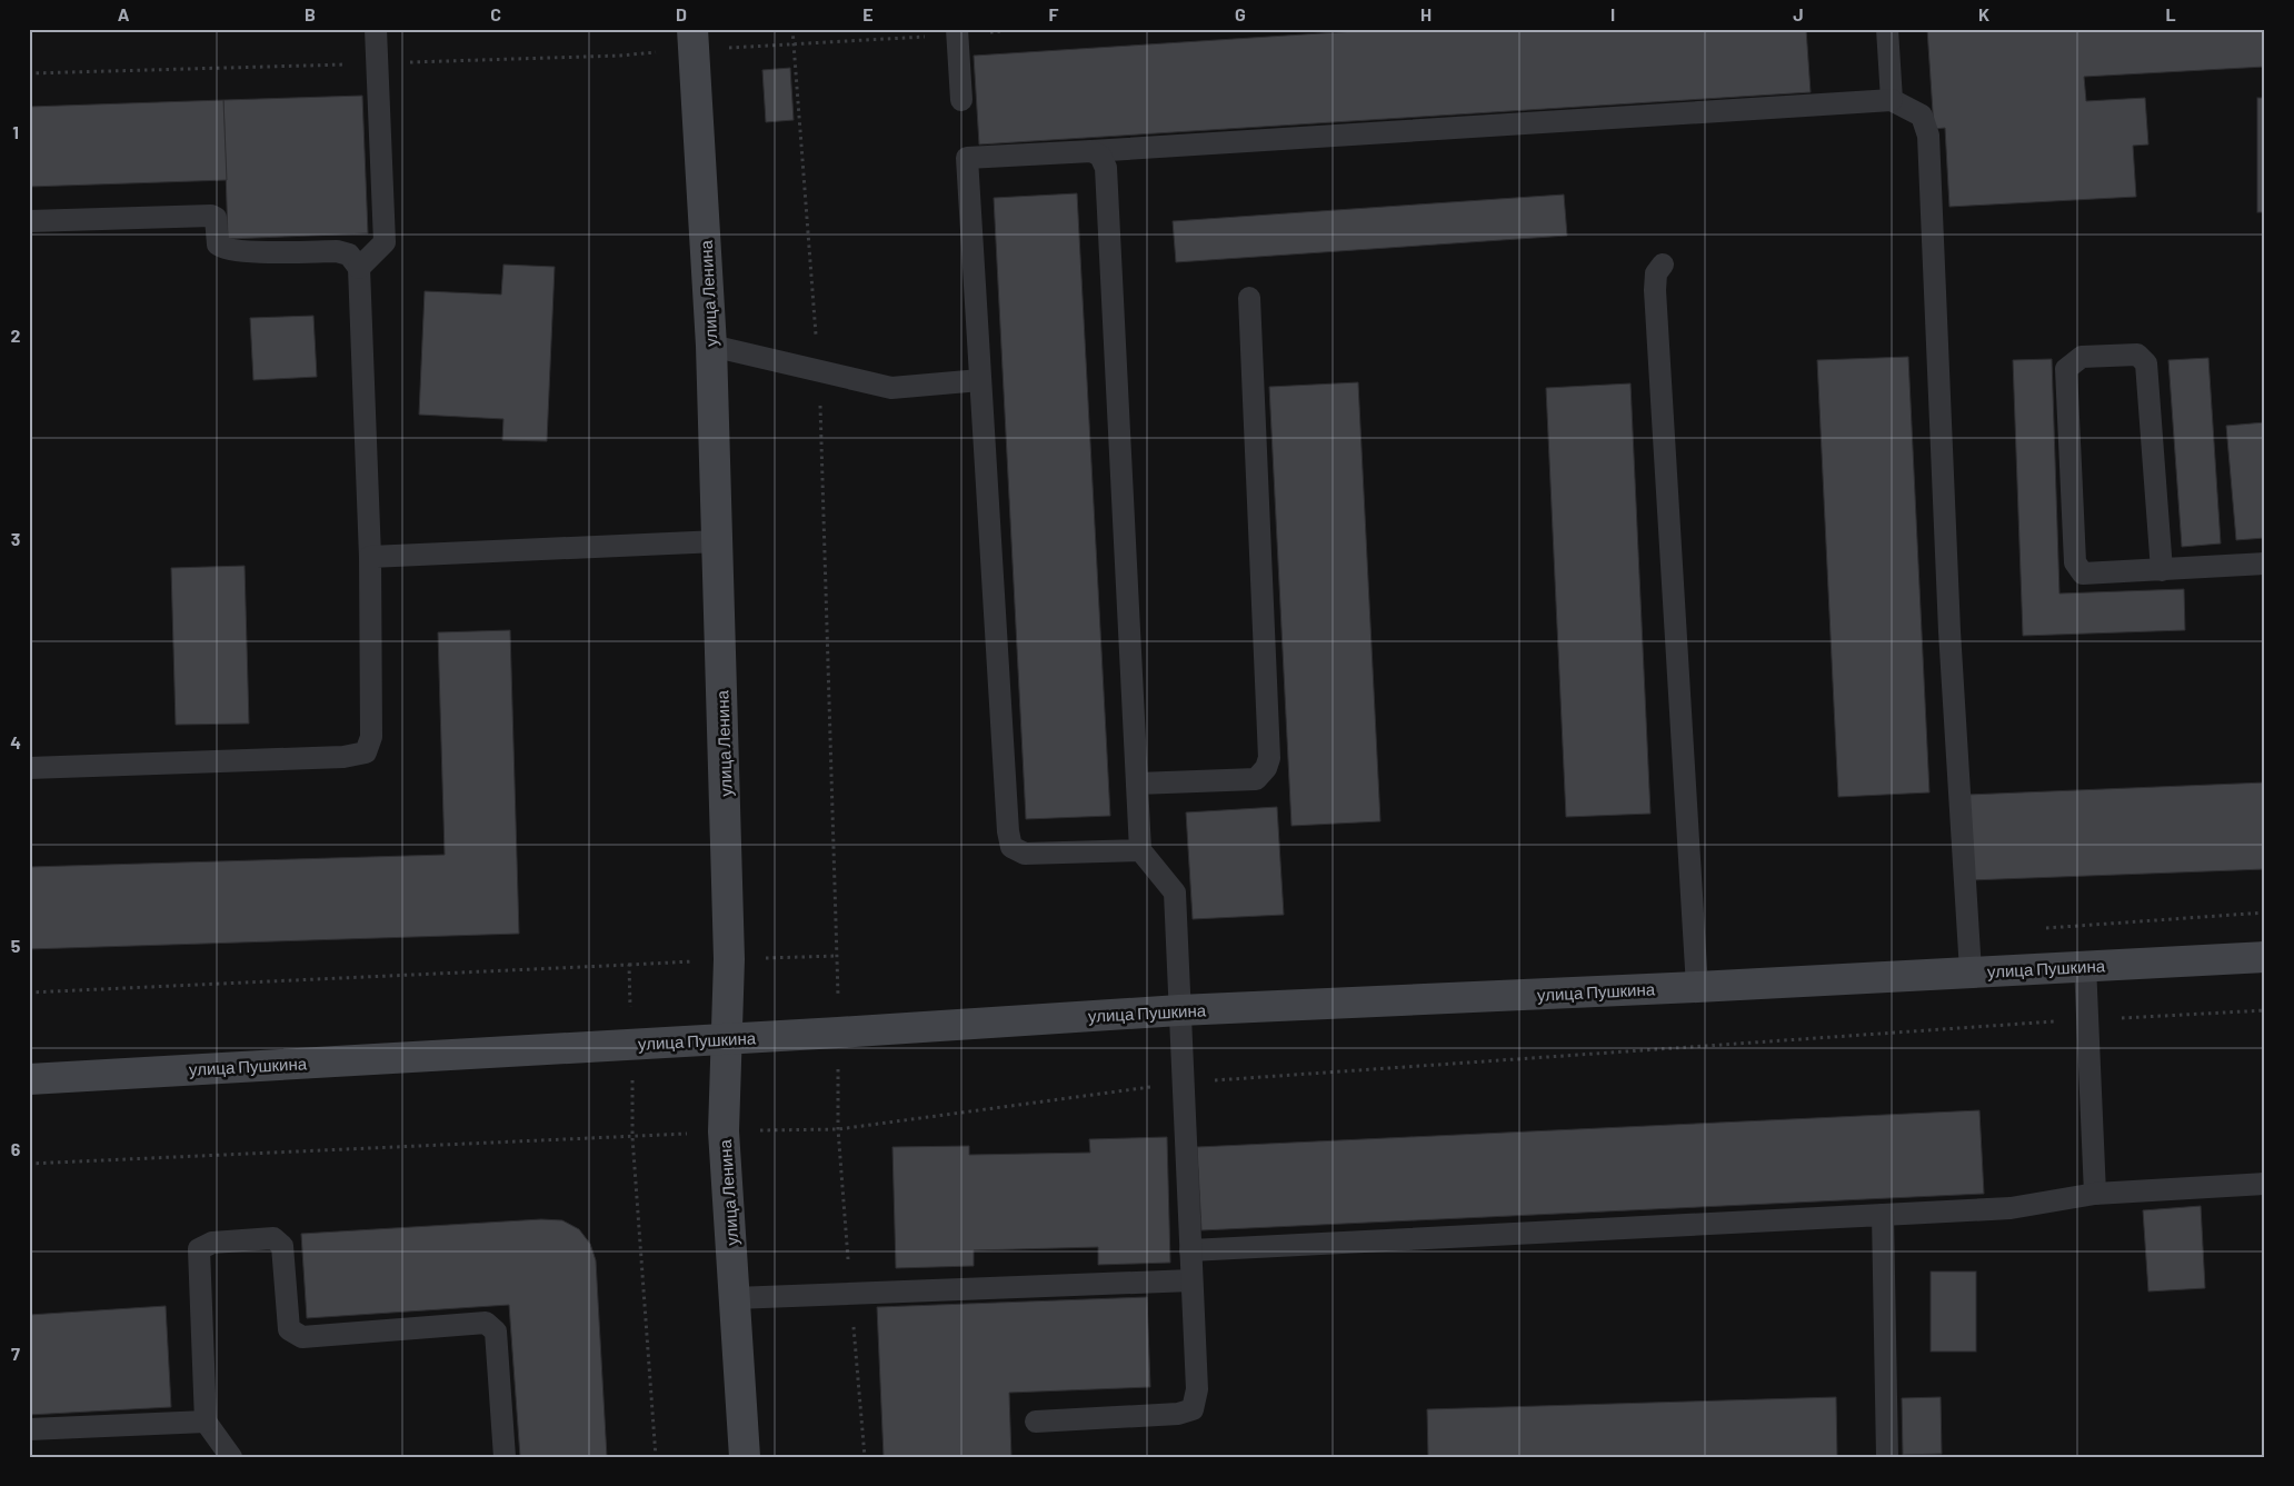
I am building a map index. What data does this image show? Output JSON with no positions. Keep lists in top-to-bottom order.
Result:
{
  "streets": {
    "main road": ["улица Ленина", "улица Пушкина"]
  },
  "crossings": [
    ["улица Ленина", "улица Пушкина"]
  ],
  "grid": {
    "columns": [
      "A",
      "B",
      "C",
      "D",
      "E",
      "F",
      "G",
      "H",
      "I",
      "J",
      "K",
      "L"
    ],
    "rows": [
      "1",
      "2",
      "3",
      "4",
      "5",
      "6",
      "7"
    ]
  }
}
